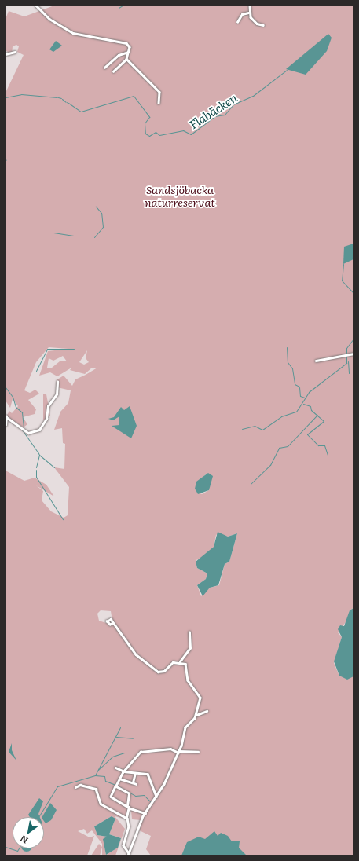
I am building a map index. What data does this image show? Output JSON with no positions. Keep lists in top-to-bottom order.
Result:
{
  "water": ["Flabäcken"],
  "parks": ["Sandsjöbacka naturreservat"],
  "north": "bottom left"
}
